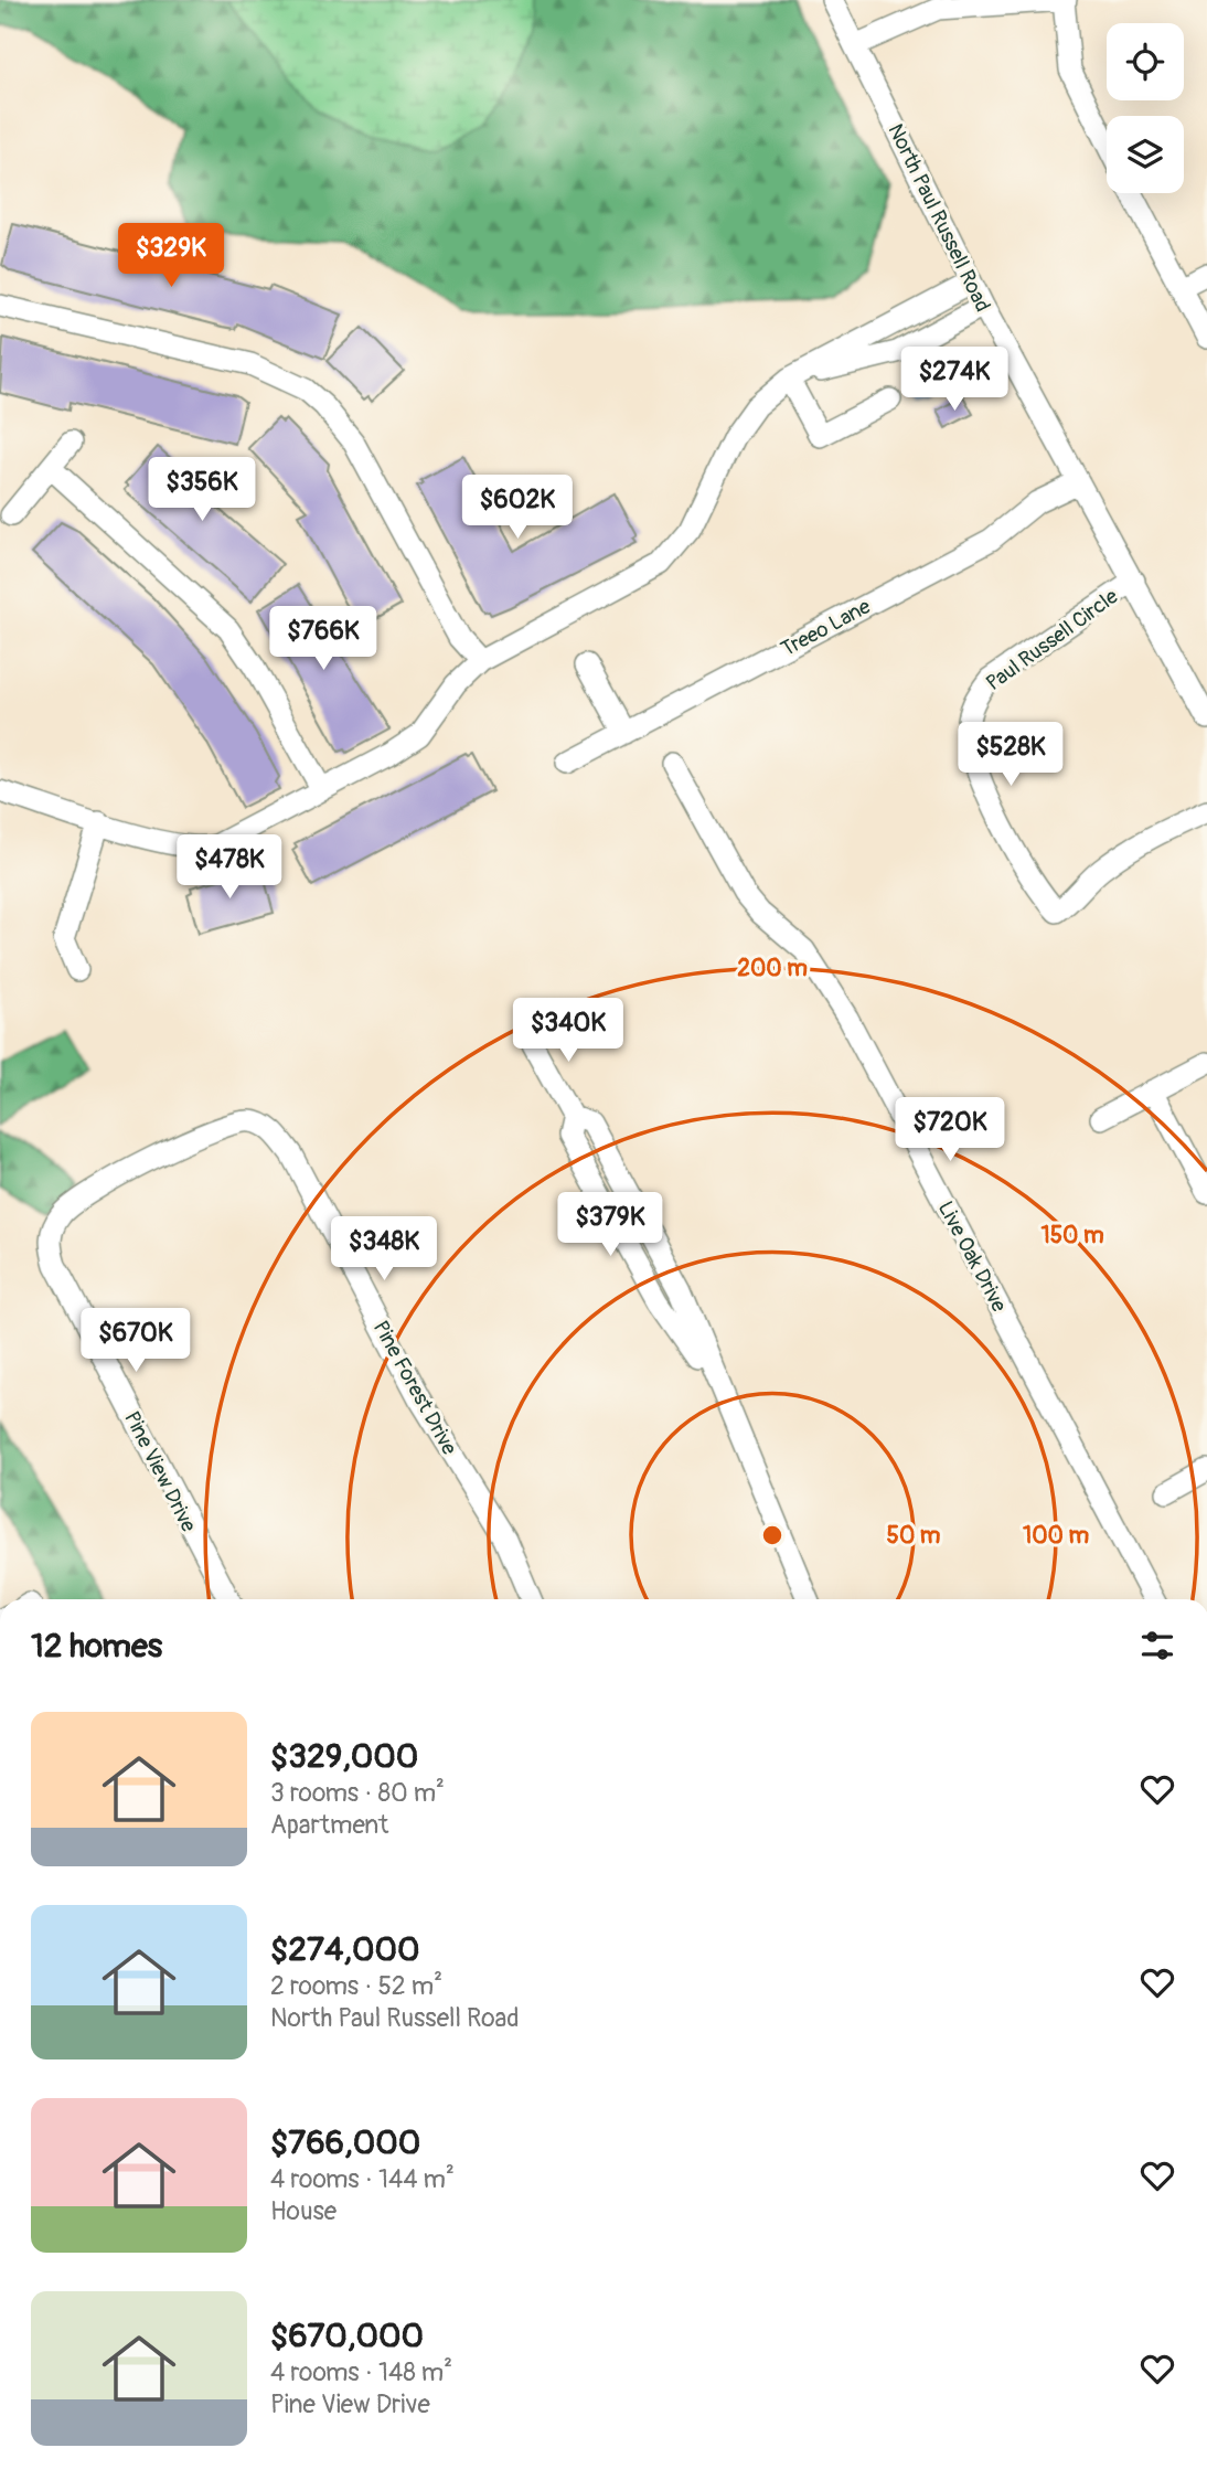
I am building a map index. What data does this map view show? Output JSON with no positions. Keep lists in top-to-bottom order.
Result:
{
  "streets": {
    "street": [
      "North Paul Russell Road",
      "Treeo Lane",
      "Paul Russell Circle",
      "Live Oak Drive",
      "Pine Forest Drive",
      "Pine View Drive"
    ]
  },
  "crossings": [
    ["North Paul Russell Road", "Treeo Lane"],
    ["North Paul Russell Road", "Paul Russell Circle"],
    ["Pine Forest Drive", "Pine View Drive"]
  ],
  "page": {
    "price": [
      "$329K",
      "$274K",
      "$356K",
      "$602K",
      "$766K",
      "$528K",
      "$478K",
      "$340K",
      "$720K",
      "$379K",
      "$348K",
      "$670K"
    ],
    "heading": "12 homes",
    "list": [
      {
        "name": "$329,000",
        "note": "3 rooms · 80 m² · Apartment"
      },
      {
        "name": "$274,000",
        "note": "2 rooms · 52 m² · North Paul Russell Road"
      },
      {
        "name": "$766,000",
        "note": "4 rooms · 144 m² · House"
      },
      {
        "name": "$670,000",
        "note": "4 rooms · 148 m² · Pine View Drive"
      }
    ]
  },
  "rings": [
    "200 m",
    "150 m",
    "50 m",
    "100 m"
  ]
}
